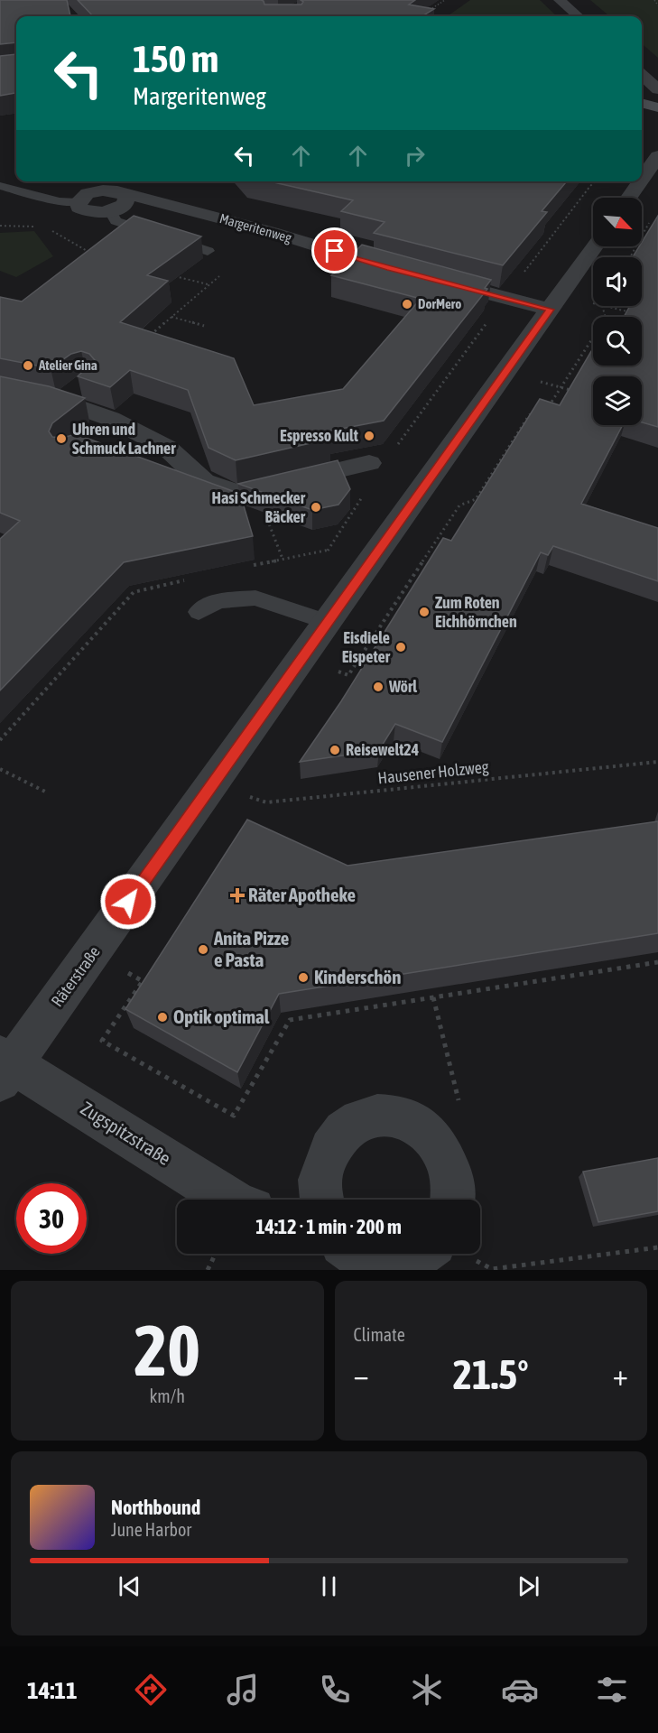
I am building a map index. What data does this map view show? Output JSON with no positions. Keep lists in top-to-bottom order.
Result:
{
  "streets": {
    "street": ["Margeritenweg", "Räterstraße", "Zugspitzstraße"],
    "path": ["Hausener Holzweg"]
  },
  "crossings": [
    ["Hausener Holzweg", "Räterstraße"],
    ["Räterstraße", "Zugspitzstraße"]
  ],
  "places": {
    "other": [
      "DorMero",
      "Atelier Gina",
      "Espresso Kult",
      "Uhren und Schmuck Lachner",
      "Hasi Schmecker Bäcker",
      "Zum Roten Eichhörnchen",
      "Eisdiele Eispeter",
      "Wörl",
      "Reisewelt24",
      "Anita Pizze e Pasta",
      "Kinderschön",
      "Optik optimal"
    ],
    "health": ["Räter Apotheke"]
  },
  "north": "bottom right",
  "page": {
    "turn": ["150 m", "Margeritenweg"],
    "limit": "30",
    "trip": "14:12 · 1 min · 200 m",
    "tile": [
      ["20", "km/h"],
      "Climate"
    ],
    "heat": ["−", "21.5°", "+"],
    "song": ["Northbound", "June Harbor"],
    "tabs": "14:11"
  }
}
